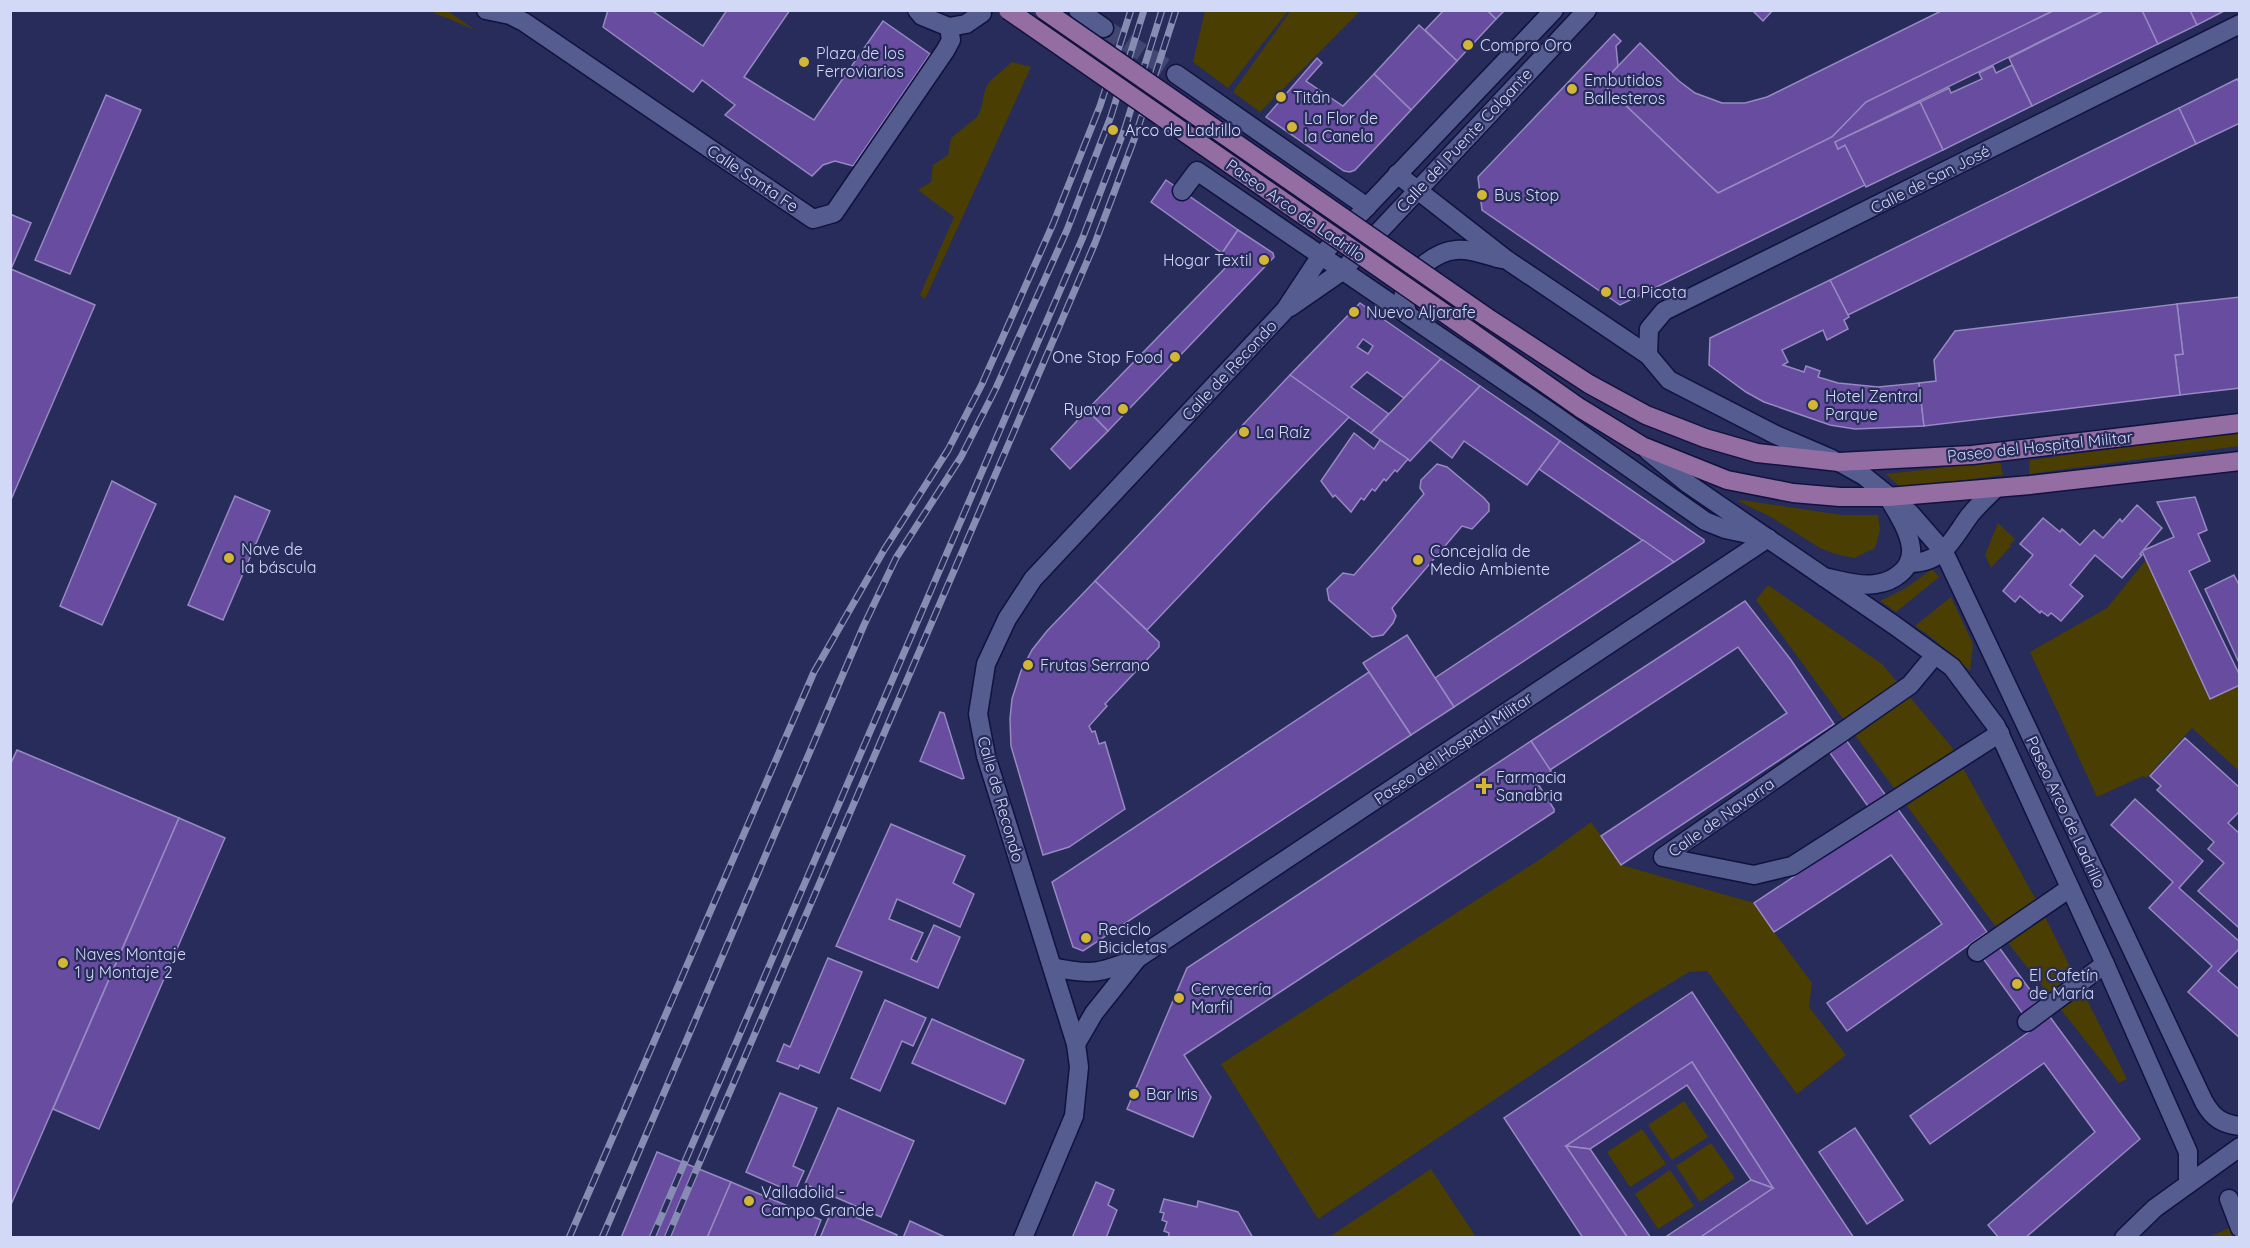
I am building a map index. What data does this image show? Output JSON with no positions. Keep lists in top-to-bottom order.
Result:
{
  "streets": {
    "main road": ["Paseo Arco de Ladrillo", "Paseo del Hospital Militar"],
    "street": [
      "Calle del Puente Colgante",
      "Calle Santa Fe",
      "Calle de San José",
      "Calle de Recondo",
      "Calle de Navarra"
    ]
  },
  "crossings": [
    ["Calle del Puente Colgante", "Paseo Arco de Ladrillo"],
    ["Calle del Puente Colgante", "Calle de Recondo"],
    ["Calle de San José", "Paseo Arco de Ladrillo"],
    ["Paseo Arco de Ladrillo", "Calle de Recondo"],
    ["Paseo Arco de Ladrillo", "Paseo del Hospital Militar"],
    ["Paseo Arco de Ladrillo", "Calle de Navarra"],
    ["Calle de Recondo", "Paseo del Hospital Militar"]
  ],
  "places": {
    "other": [
      "Compro Oro",
      "Plaza de los Ferroviarios",
      "Embutidos Ballesteros",
      "Titán",
      "La Flor de la Canela",
      "Arco de Ladrillo",
      "Bus Stop",
      "Hogar Textil",
      "La Picota",
      "Nuevo Aljarafe",
      "One Stop Food",
      "Hotel Zentral Parque",
      "Ryava",
      "La Raíz",
      "Nave de la báscula",
      "Concejalía de Medio Ambiente",
      "Frutas Serrano",
      "Reciclo Bicicletas",
      "Naves Montaje 1 y Montaje 2",
      "El Cafetín de María",
      "Cervecería Marfil",
      "Bar Iris",
      "Valladolid - Campo Grande"
    ],
    "health": ["Farmacia Sanabria"]
  }
}
